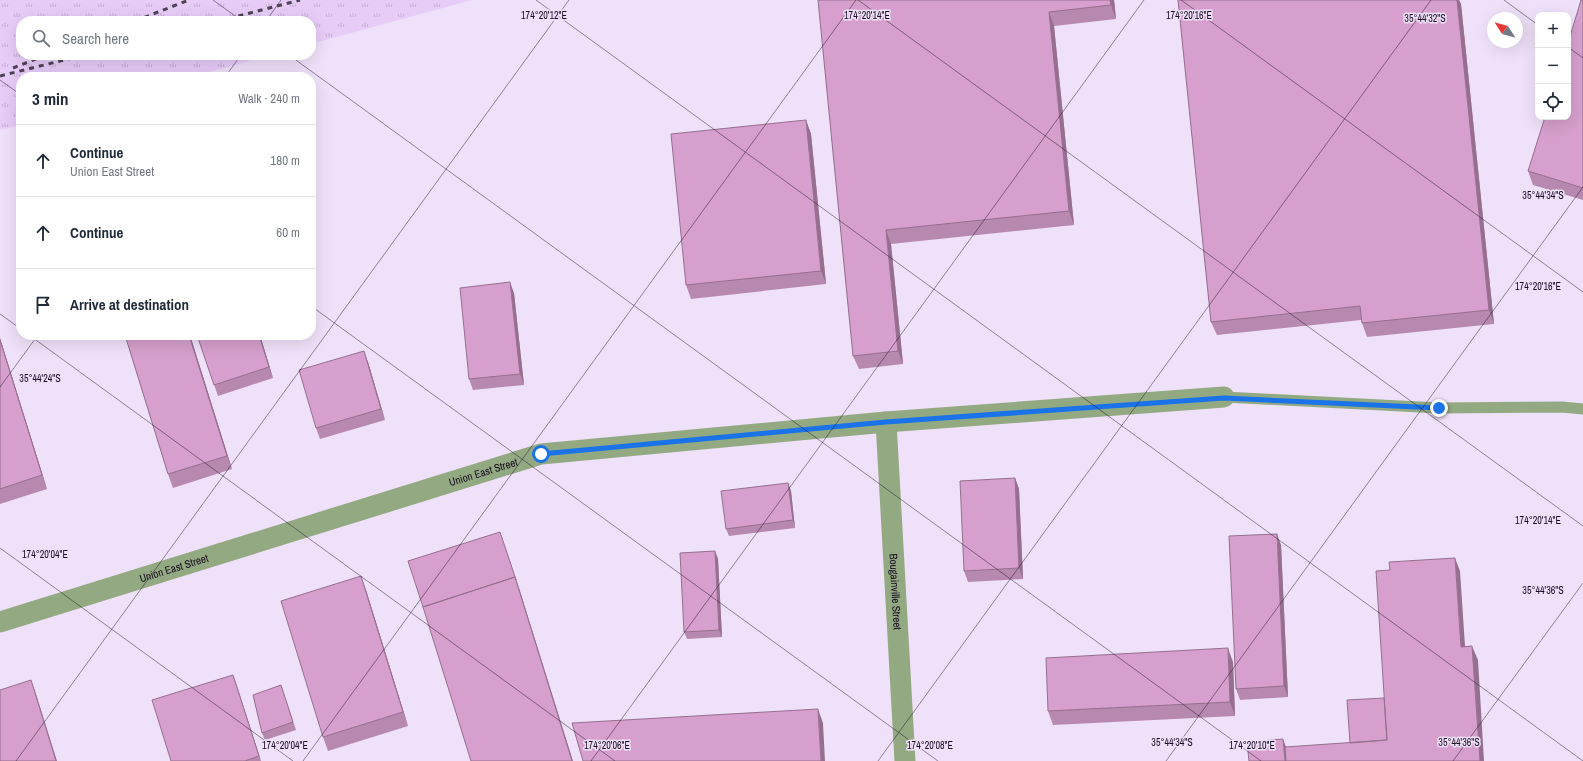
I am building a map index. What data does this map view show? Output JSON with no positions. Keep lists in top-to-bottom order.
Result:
{
  "streets": {
    "street": ["Union East Street", "Bougainville Street"]
  },
  "crossings": [
    ["Union East Street", "Bougainville Street"]
  ],
  "north": "top left",
  "page": {
    "map_buttons": ["+", "−"],
    "search": "Search here",
    "heading": ["3 min", "Walk · 240 m"],
    "list": [
      ["Continue", "Union East Street", "180 m"],
      ["Continue", "60 m"],
      "Arrive at destination"
    ]
  },
  "coordinates": [
    "174°20'12\"E",
    "174°20'14\"E",
    "174°20'16\"E",
    "35°44'32\"S",
    "35°44'34\"S",
    "35°44'24\"S",
    "174°20'04\"E",
    "35°44'36\"S",
    "174°20'06\"E",
    "174°20'08\"E",
    "174°20'10\"E"
  ]
}
